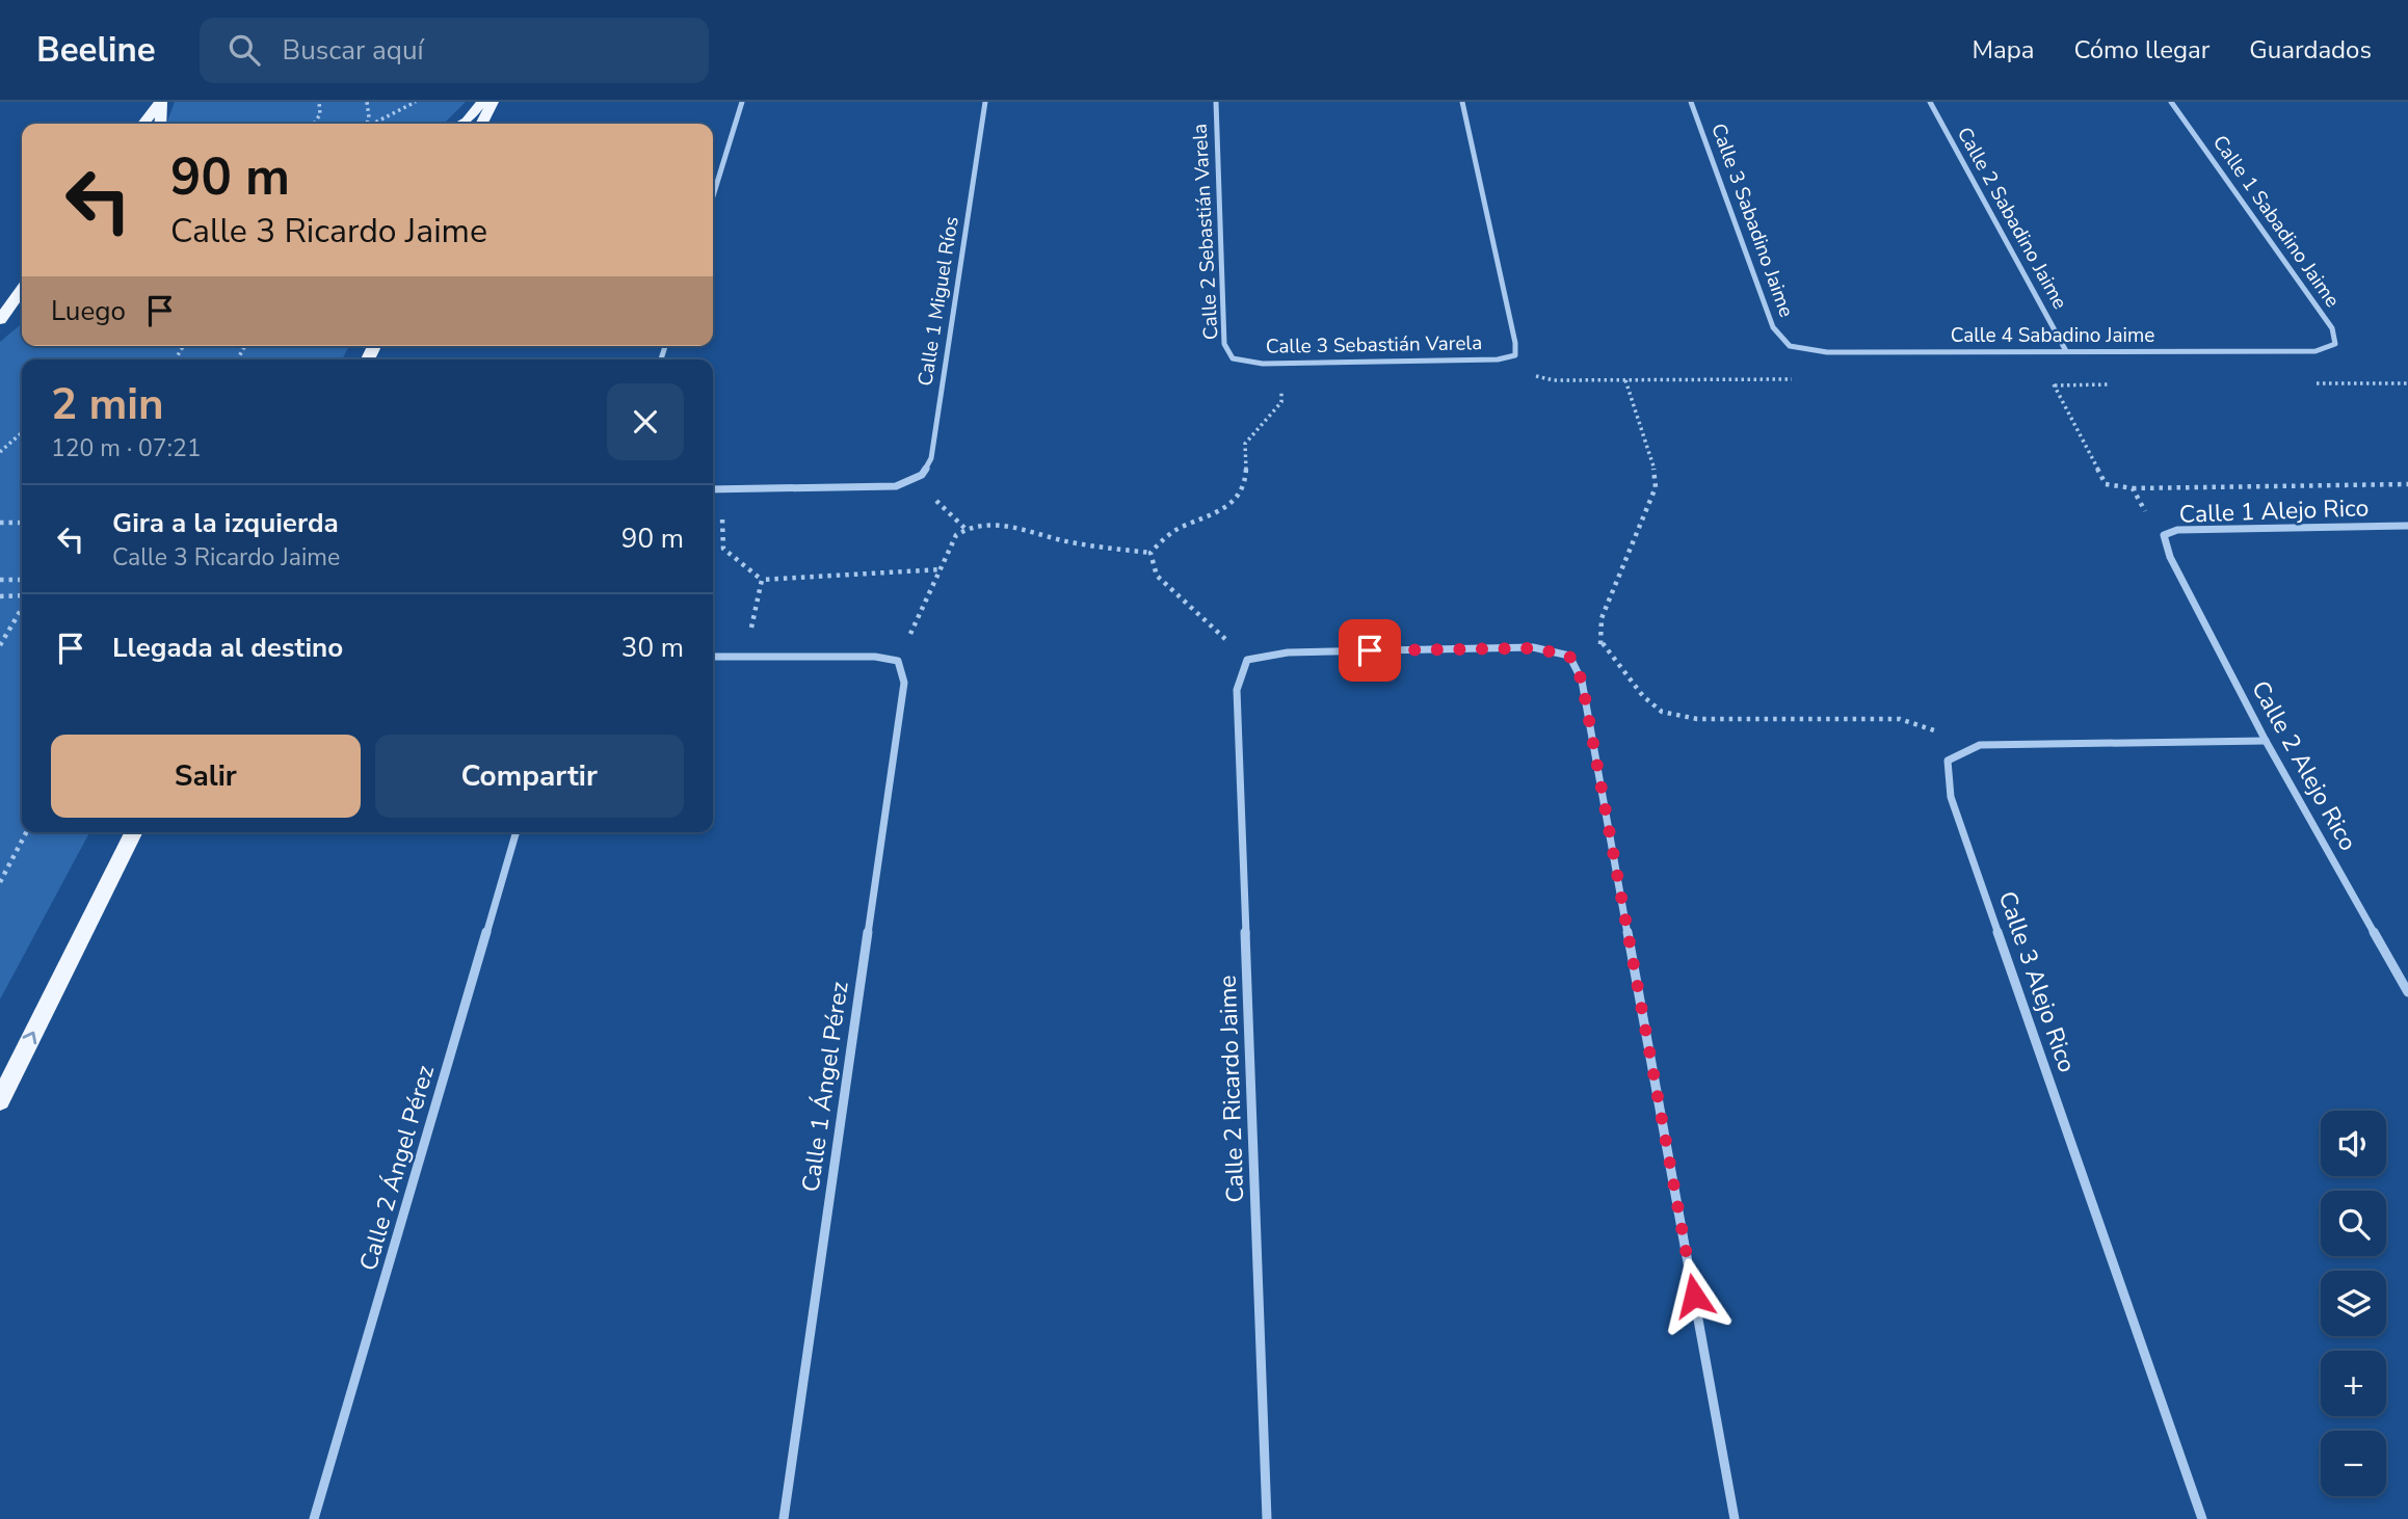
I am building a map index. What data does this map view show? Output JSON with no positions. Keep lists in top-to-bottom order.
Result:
{
  "streets": {
    "street": [
      "Calle 2 Sabadino Jaime",
      "Calle 3 Sabadino Jaime",
      "Calle 1 Sabadino Jaime",
      "Calle 2 Sebastián Varela",
      "Calle 1 Miguel Ríos",
      "Calle 4 Sabadino Jaime",
      "Calle 3 Sebastián Varela",
      "Calle 1 Alejo Rico",
      "Calle 2 Alejo Rico",
      "Calle 3 Alejo Rico",
      "Calle 1 Ángel Pérez",
      "Calle 2 Ricardo Jaime",
      "Calle 2 Ángel Pérez"
    ]
  },
  "crossings": [
    ["Calle 2 Sabadino Jaime", "Calle 4 Sabadino Jaime"],
    ["Calle 3 Sabadino Jaime", "Calle 4 Sabadino Jaime"],
    ["Calle 1 Sabadino Jaime", "Calle 4 Sabadino Jaime"],
    ["Calle 2 Sebastián Varela", "Calle 3 Sebastián Varela"],
    ["Calle 1 Alejo Rico", "Calle 2 Alejo Rico"],
    ["Calle 2 Alejo Rico", "Calle 3 Alejo Rico"]
  ],
  "page": {
    "header": "Beeline",
    "search": "Buscar aquí",
    "nav": ["Mapa", "Cómo llegar", "Guardados"],
    "turn": ["90 m", "Calle 3 Ricardo Jaime"],
    "then": "Luego",
    "heading": ["2 min", "120 m · 07:21"],
    "list": [
      {
        "name": "Gira a la izquierda",
        "note": "Calle 3 Ricardo Jaime",
        "value": "90 m"
      },
      {
        "name": "Llegada al destino",
        "value": "30 m"
      }
    ],
    "buttons": ["Salir", "Compartir"],
    "map_buttons": ["+", "−"]
  }
}
